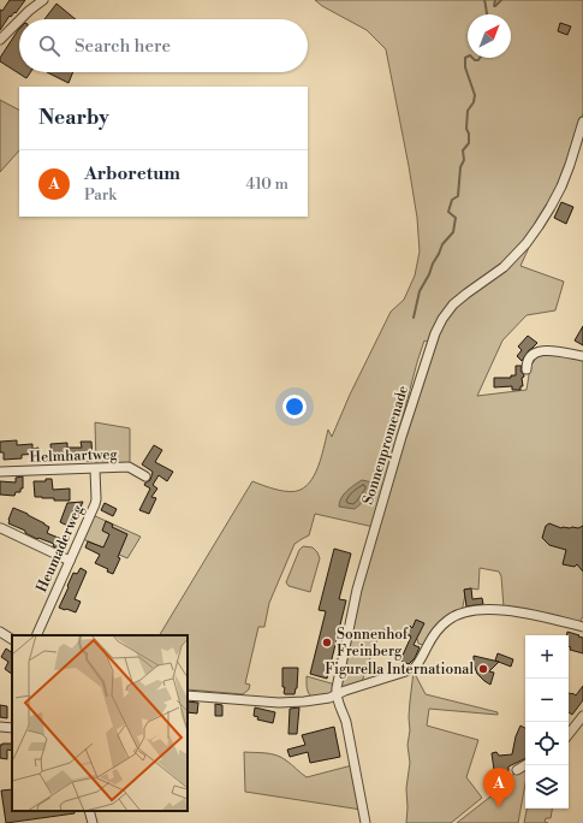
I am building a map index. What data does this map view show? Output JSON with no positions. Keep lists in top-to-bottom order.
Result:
{
  "streets": {
    "street": ["Sonnenpromenade", "Helmhartweg", "Heumaderweg"]
  },
  "crossings": [
    ["Helmhartweg", "Heumaderweg"]
  ],
  "places": ["Sonnenhof Freinberg", "Figurella International"],
  "north": "top right",
  "page": {
    "search": "Search here",
    "heading": "Nearby",
    "list": [
      {
        "mark": "A",
        "name": "Arboretum",
        "note": "Park",
        "value": "410 m"
      }
    ],
    "map_buttons": ["+", "−"],
    "pins": "A"
  }
}
